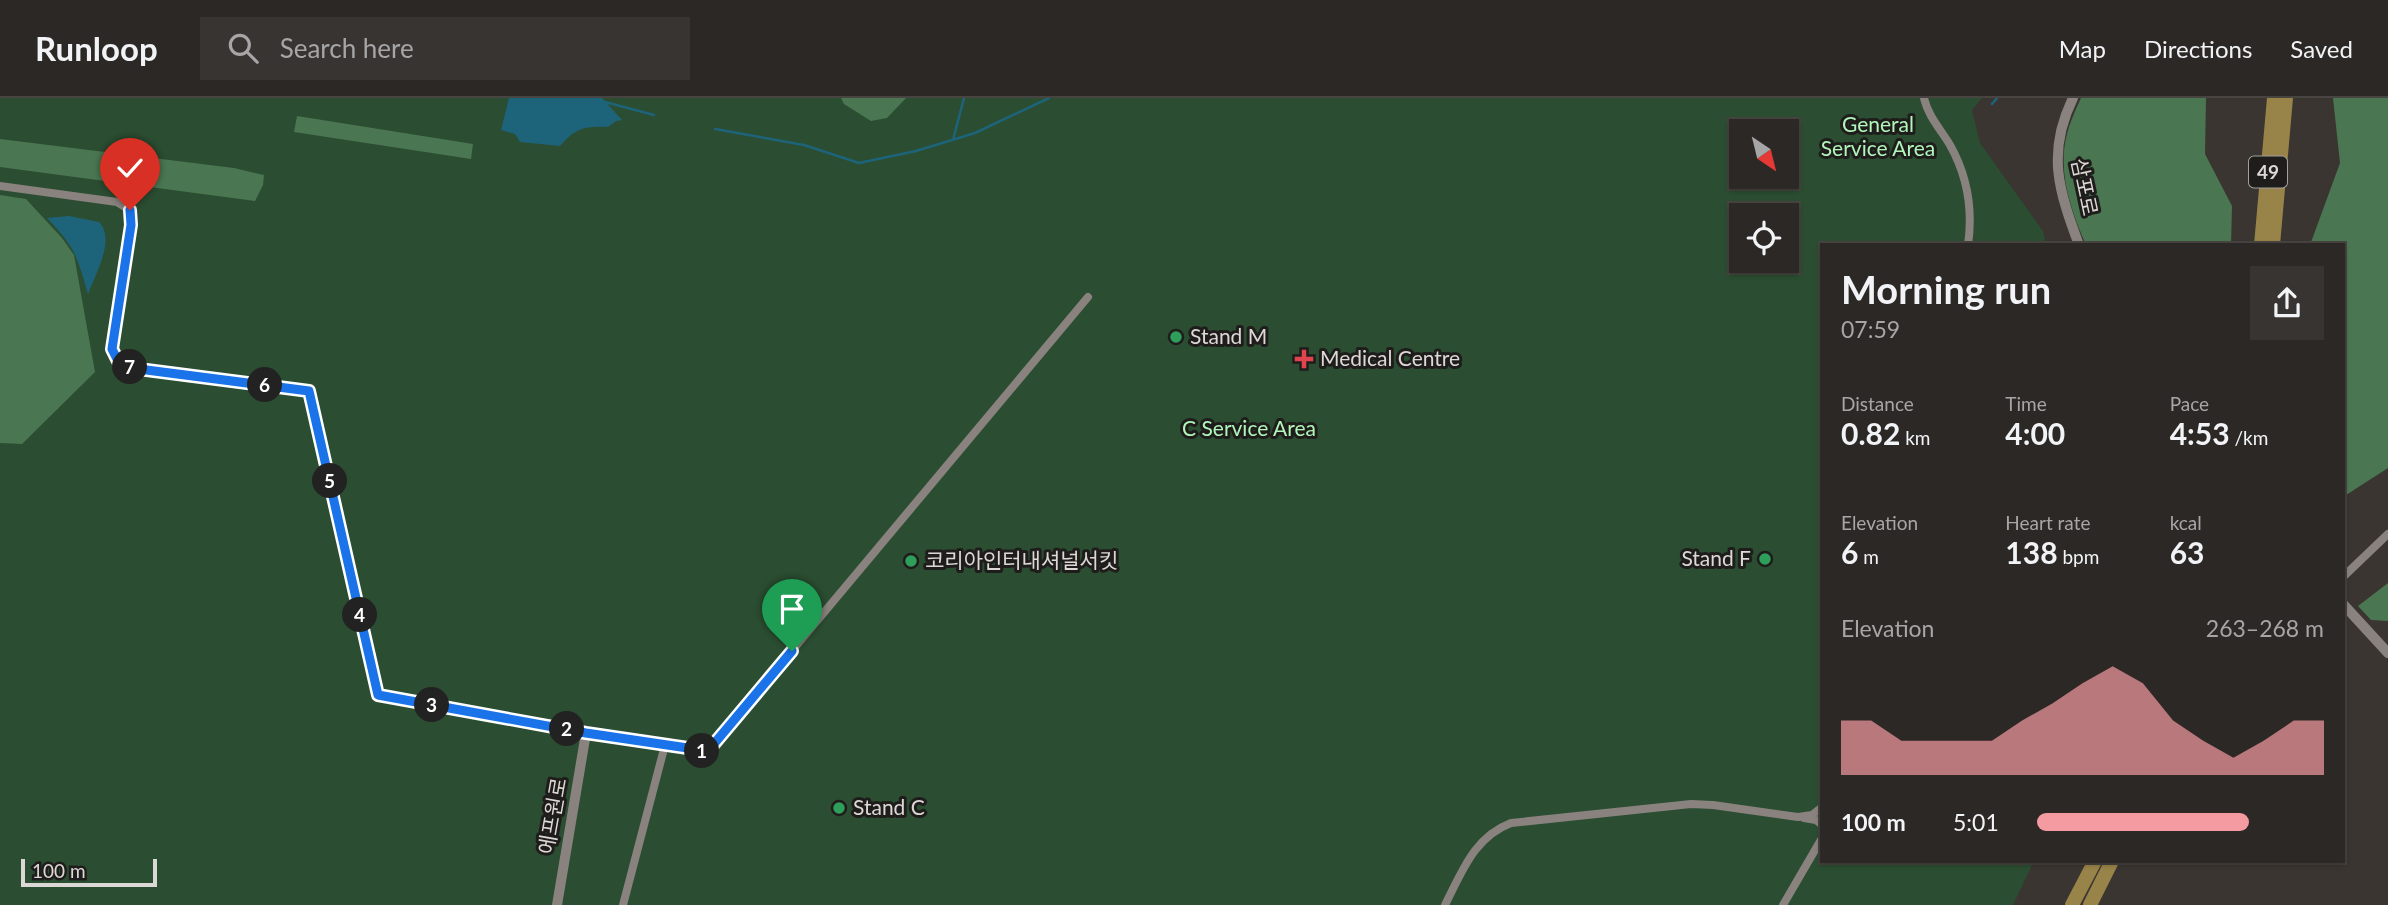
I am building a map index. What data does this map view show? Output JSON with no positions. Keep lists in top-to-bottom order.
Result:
{
  "streets": {
    "highway": ["49"],
    "street": ["삼포로", "에프원로"]
  },
  "parks": ["General Service Area", "C Service Area"],
  "places": {
    "other": [
      "Stand M",
      "Stand F",
      "코리아인터내셔널서킷",
      "Stand C"
    ],
    "health": ["Medical Centre"]
  },
  "scale_bar": "100 m",
  "north": "bottom right",
  "page": {
    "header": "Runloop",
    "search": "Search here",
    "nav": ["Map", "Directions", "Saved"],
    "heading": ["Morning run", "07:59"],
    "pins": [
      "7",
      "6",
      "5",
      "4",
      "3",
      "2",
      "1"
    ],
    "stats": [
      ["Distance", "0.82 km"],
      ["Time", "4:00"],
      ["Pace", "4:53 /km"],
      ["Elevation", "6 m"],
      ["Heart rate", "138 bpm"],
      ["kcal", "63"]
    ],
    "chart": ["Elevation", "263–268 m"],
    "list": [
      {
        "name": "100 m",
        "note": "5:01"
      }
    ],
    "scale": "100 m"
  }
}
